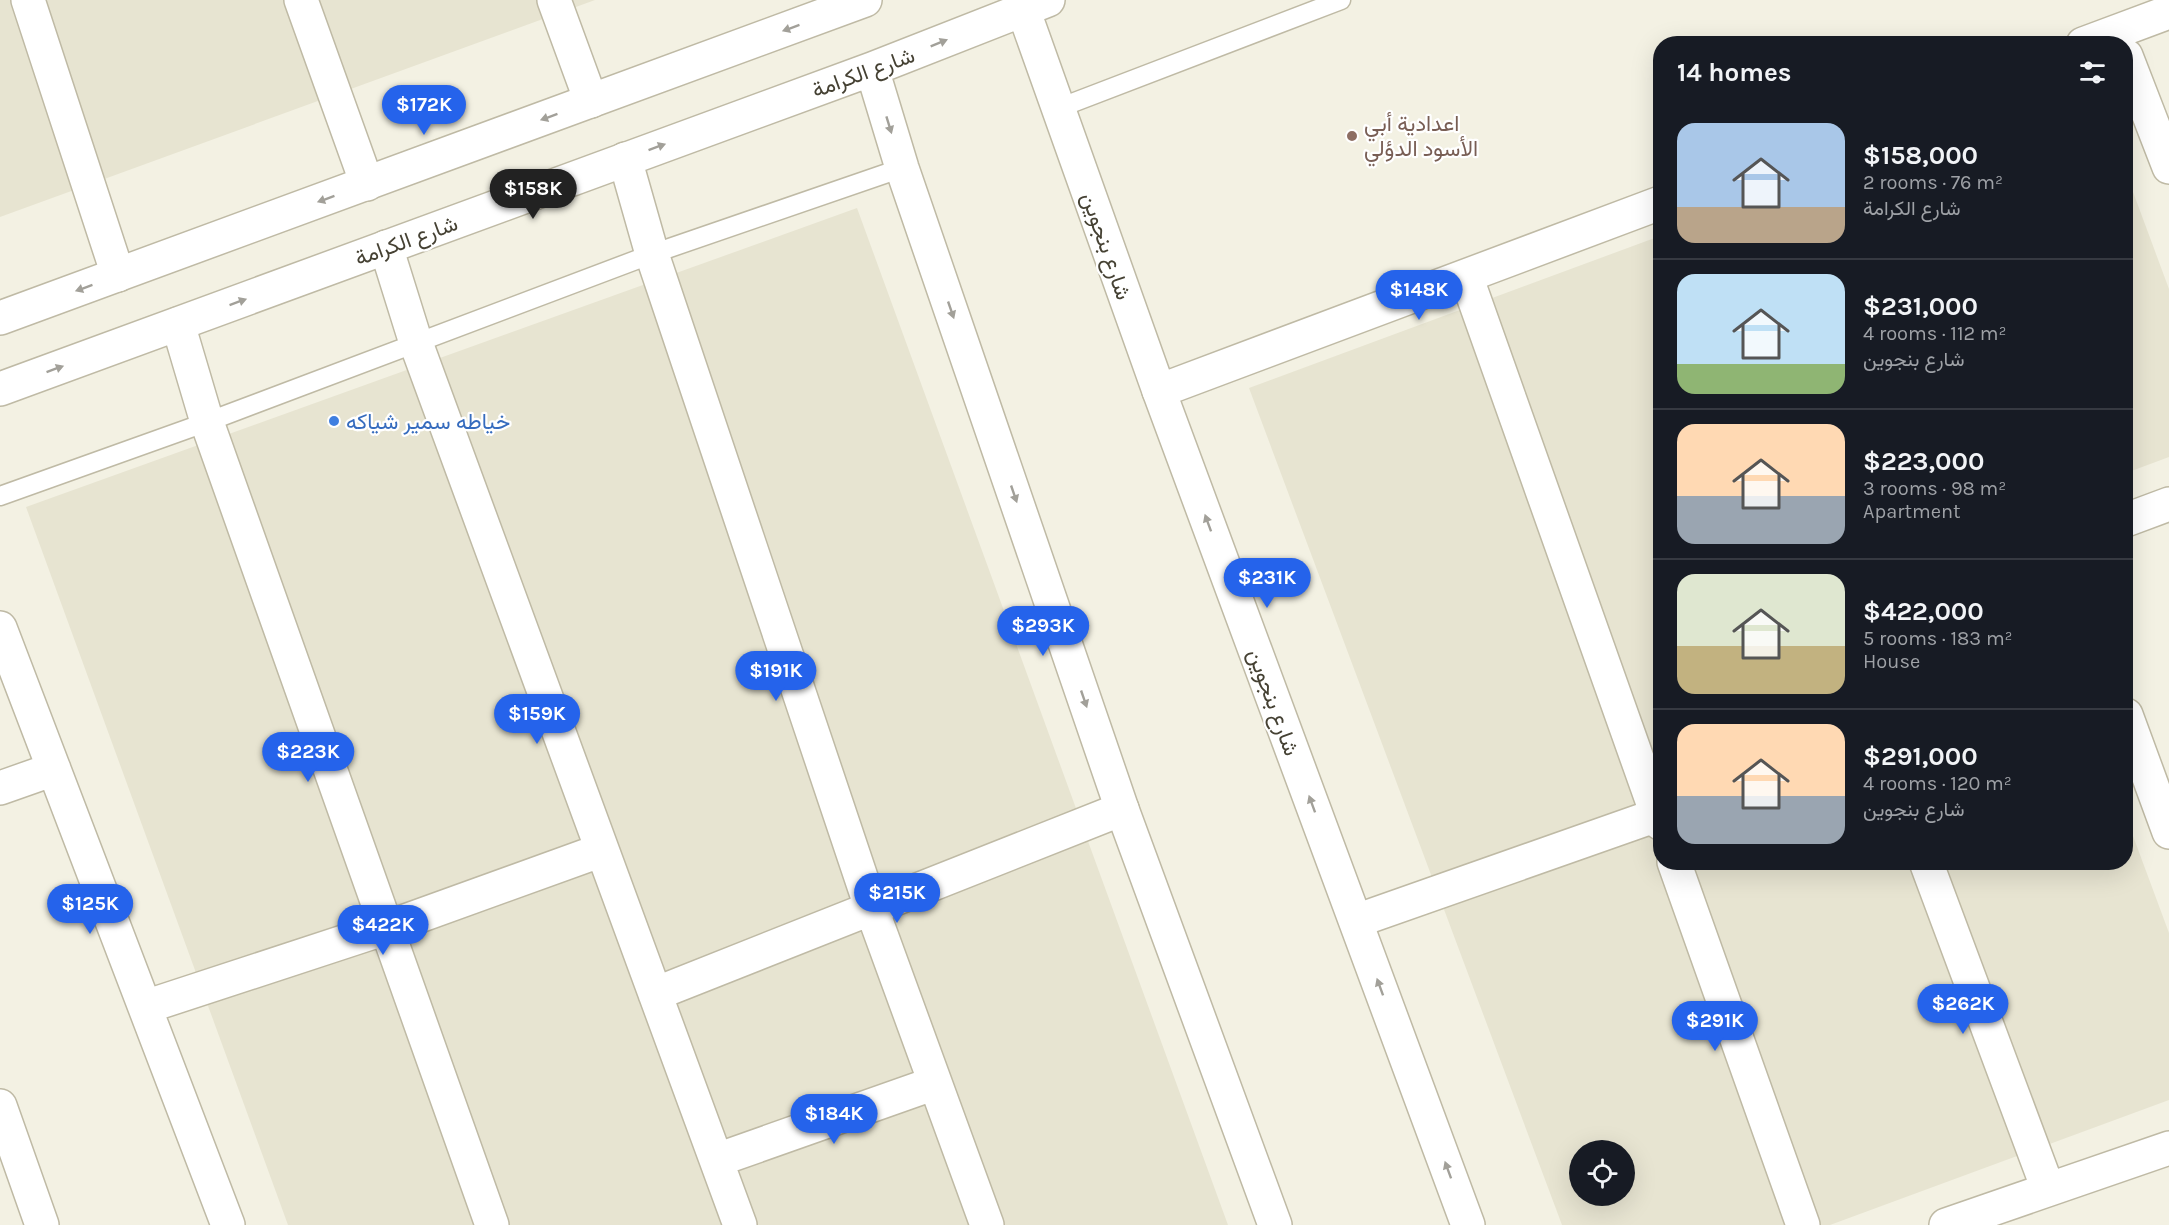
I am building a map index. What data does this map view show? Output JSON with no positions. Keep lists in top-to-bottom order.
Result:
{
  "streets": {
    "street": ["شارع الكرامة", "شارع بنجوين"]
  },
  "crossings": [
    ["شارع الكرامة", "شارع بنجوين"]
  ],
  "places": ["اعدادية أبي الأسود الدؤلي", "خياطه سمير شياكه"],
  "page": {
    "heading": "14 homes",
    "price": [
      "$172K",
      "$158K",
      "$148K",
      "$231K",
      "$293K",
      "$191K",
      "$159K",
      "$223K",
      "$215K",
      "$125K",
      "$422K",
      "$262K",
      "$291K",
      "$184K"
    ],
    "list": [
      {
        "name": "$158,000",
        "note": "2 rooms · 76 m² · شارع الكرامة"
      },
      {
        "name": "$231,000",
        "note": "4 rooms · 112 m² · شارع بنجوين"
      },
      {
        "name": "$223,000",
        "note": "3 rooms · 98 m² · Apartment"
      },
      {
        "name": "$422,000",
        "note": "5 rooms · 183 m² · House"
      },
      {
        "name": "$291,000",
        "note": "4 rooms · 120 m² · شارع بنجوين"
      }
    ]
  }
}
